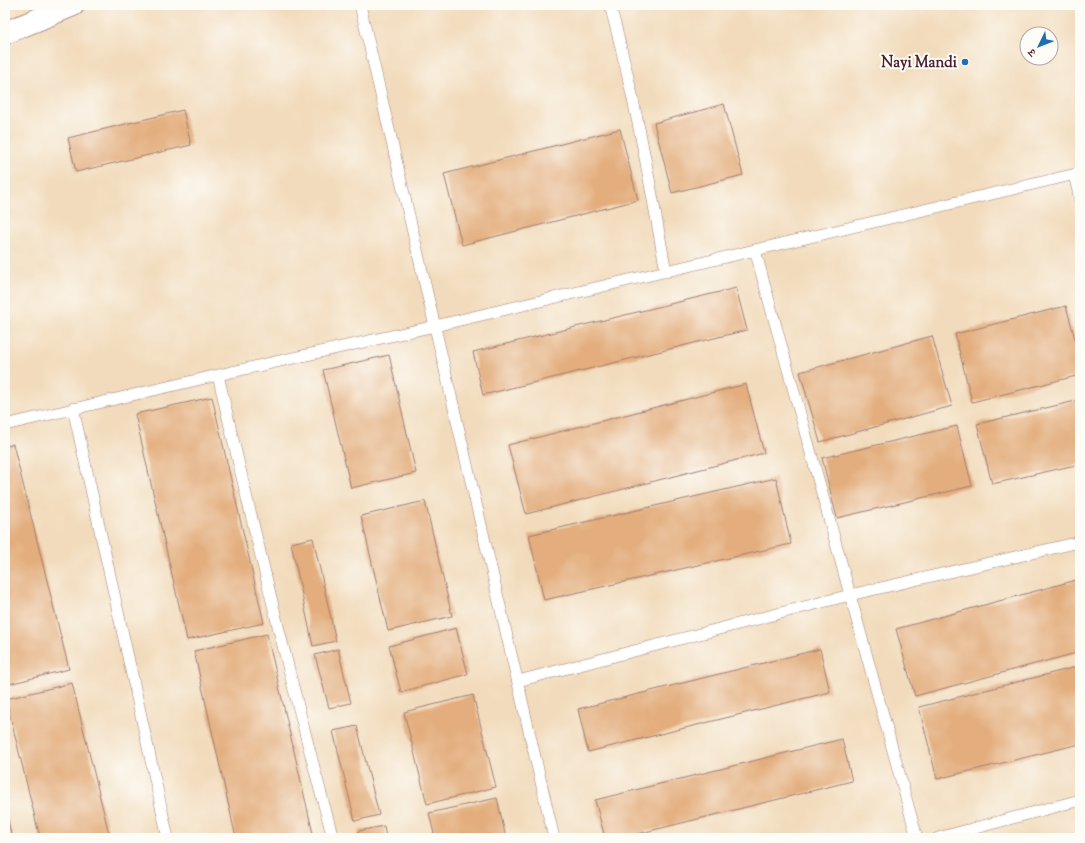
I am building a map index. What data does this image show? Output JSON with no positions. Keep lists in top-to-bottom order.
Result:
{
  "places": ["Nayi Mandi"],
  "north": "bottom left"
}
